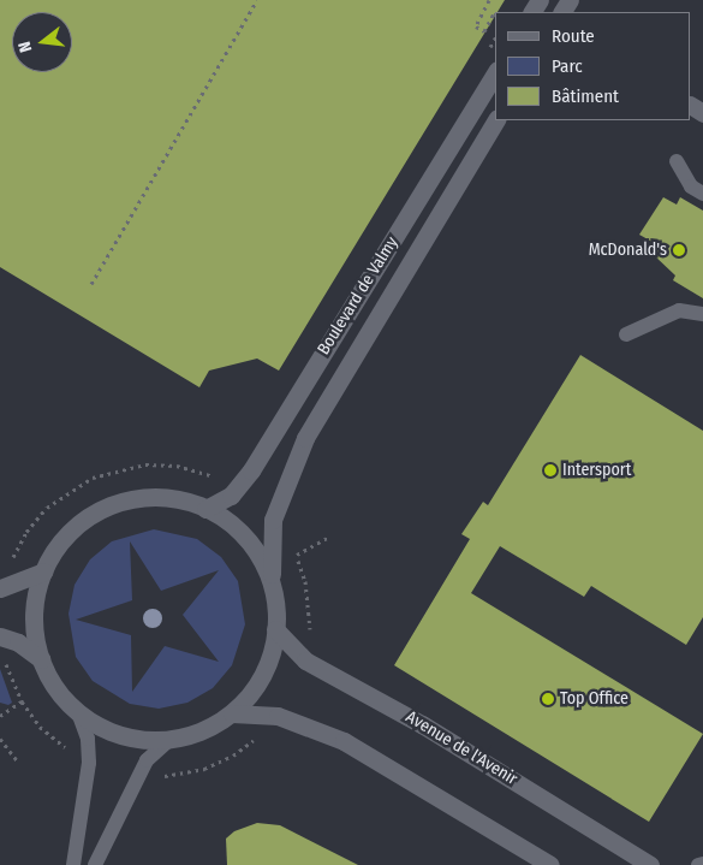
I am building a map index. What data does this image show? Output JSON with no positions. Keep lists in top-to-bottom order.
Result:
{
  "streets": {
    "main road": ["Boulevard de Valmy", "Avenue de l'Avenir"]
  },
  "places": ["McDonald's", "Intersport", "Top Office"],
  "legend": ["Route", "Parc", "Bâtiment"],
  "north": "left"
}
